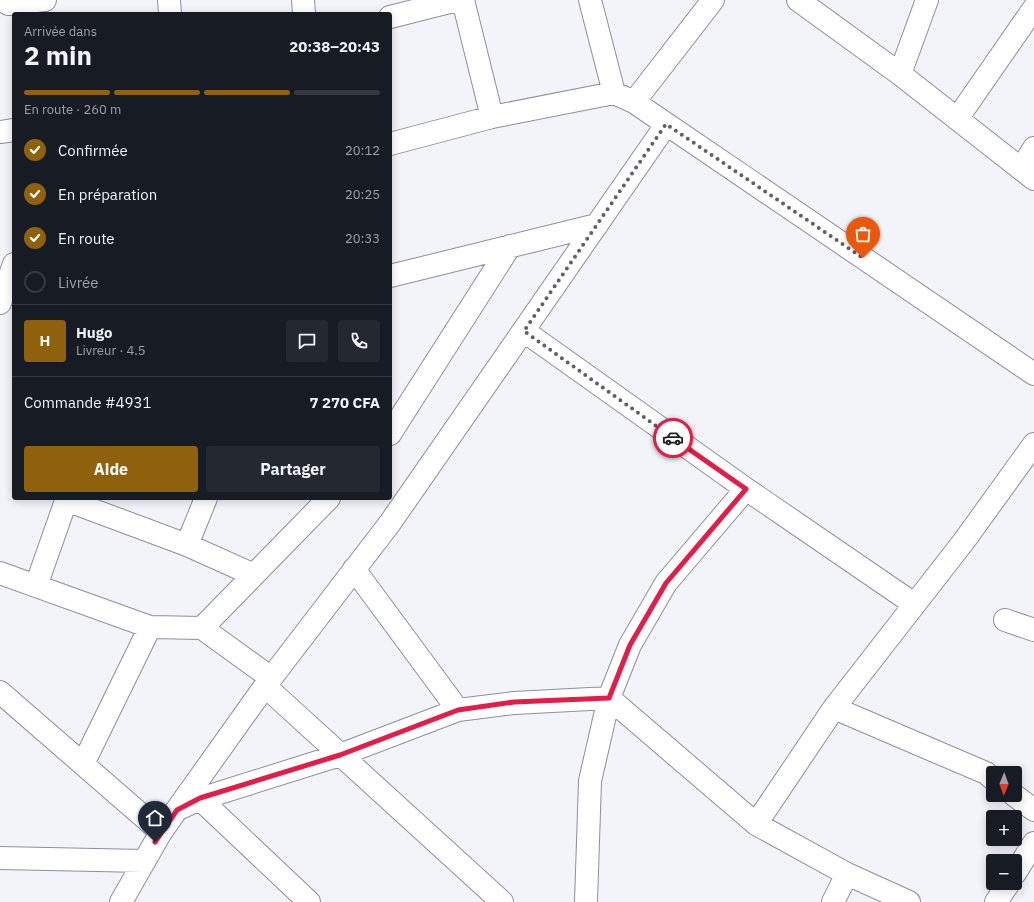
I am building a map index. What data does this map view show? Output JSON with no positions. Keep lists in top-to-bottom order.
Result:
{
  "north": "bottom",
  "page": {
    "heading": ["2 min", "Arrivée dans", "20:38–20:43"],
    "panel": [
      "Hugo",
      "Livreur · 4.5",
      "Commande #4931",
      "7 270 CFA"
    ],
    "bar": "En route · 260 m",
    "list": [
      ["Confirmée", "20:12"],
      ["En préparation", "20:25"],
      ["En route", "20:33"],
      "Livrée"
    ],
    "round": "H",
    "buttons": ["Aide", "Partager"],
    "map_buttons": ["+", "−"]
  }
}
